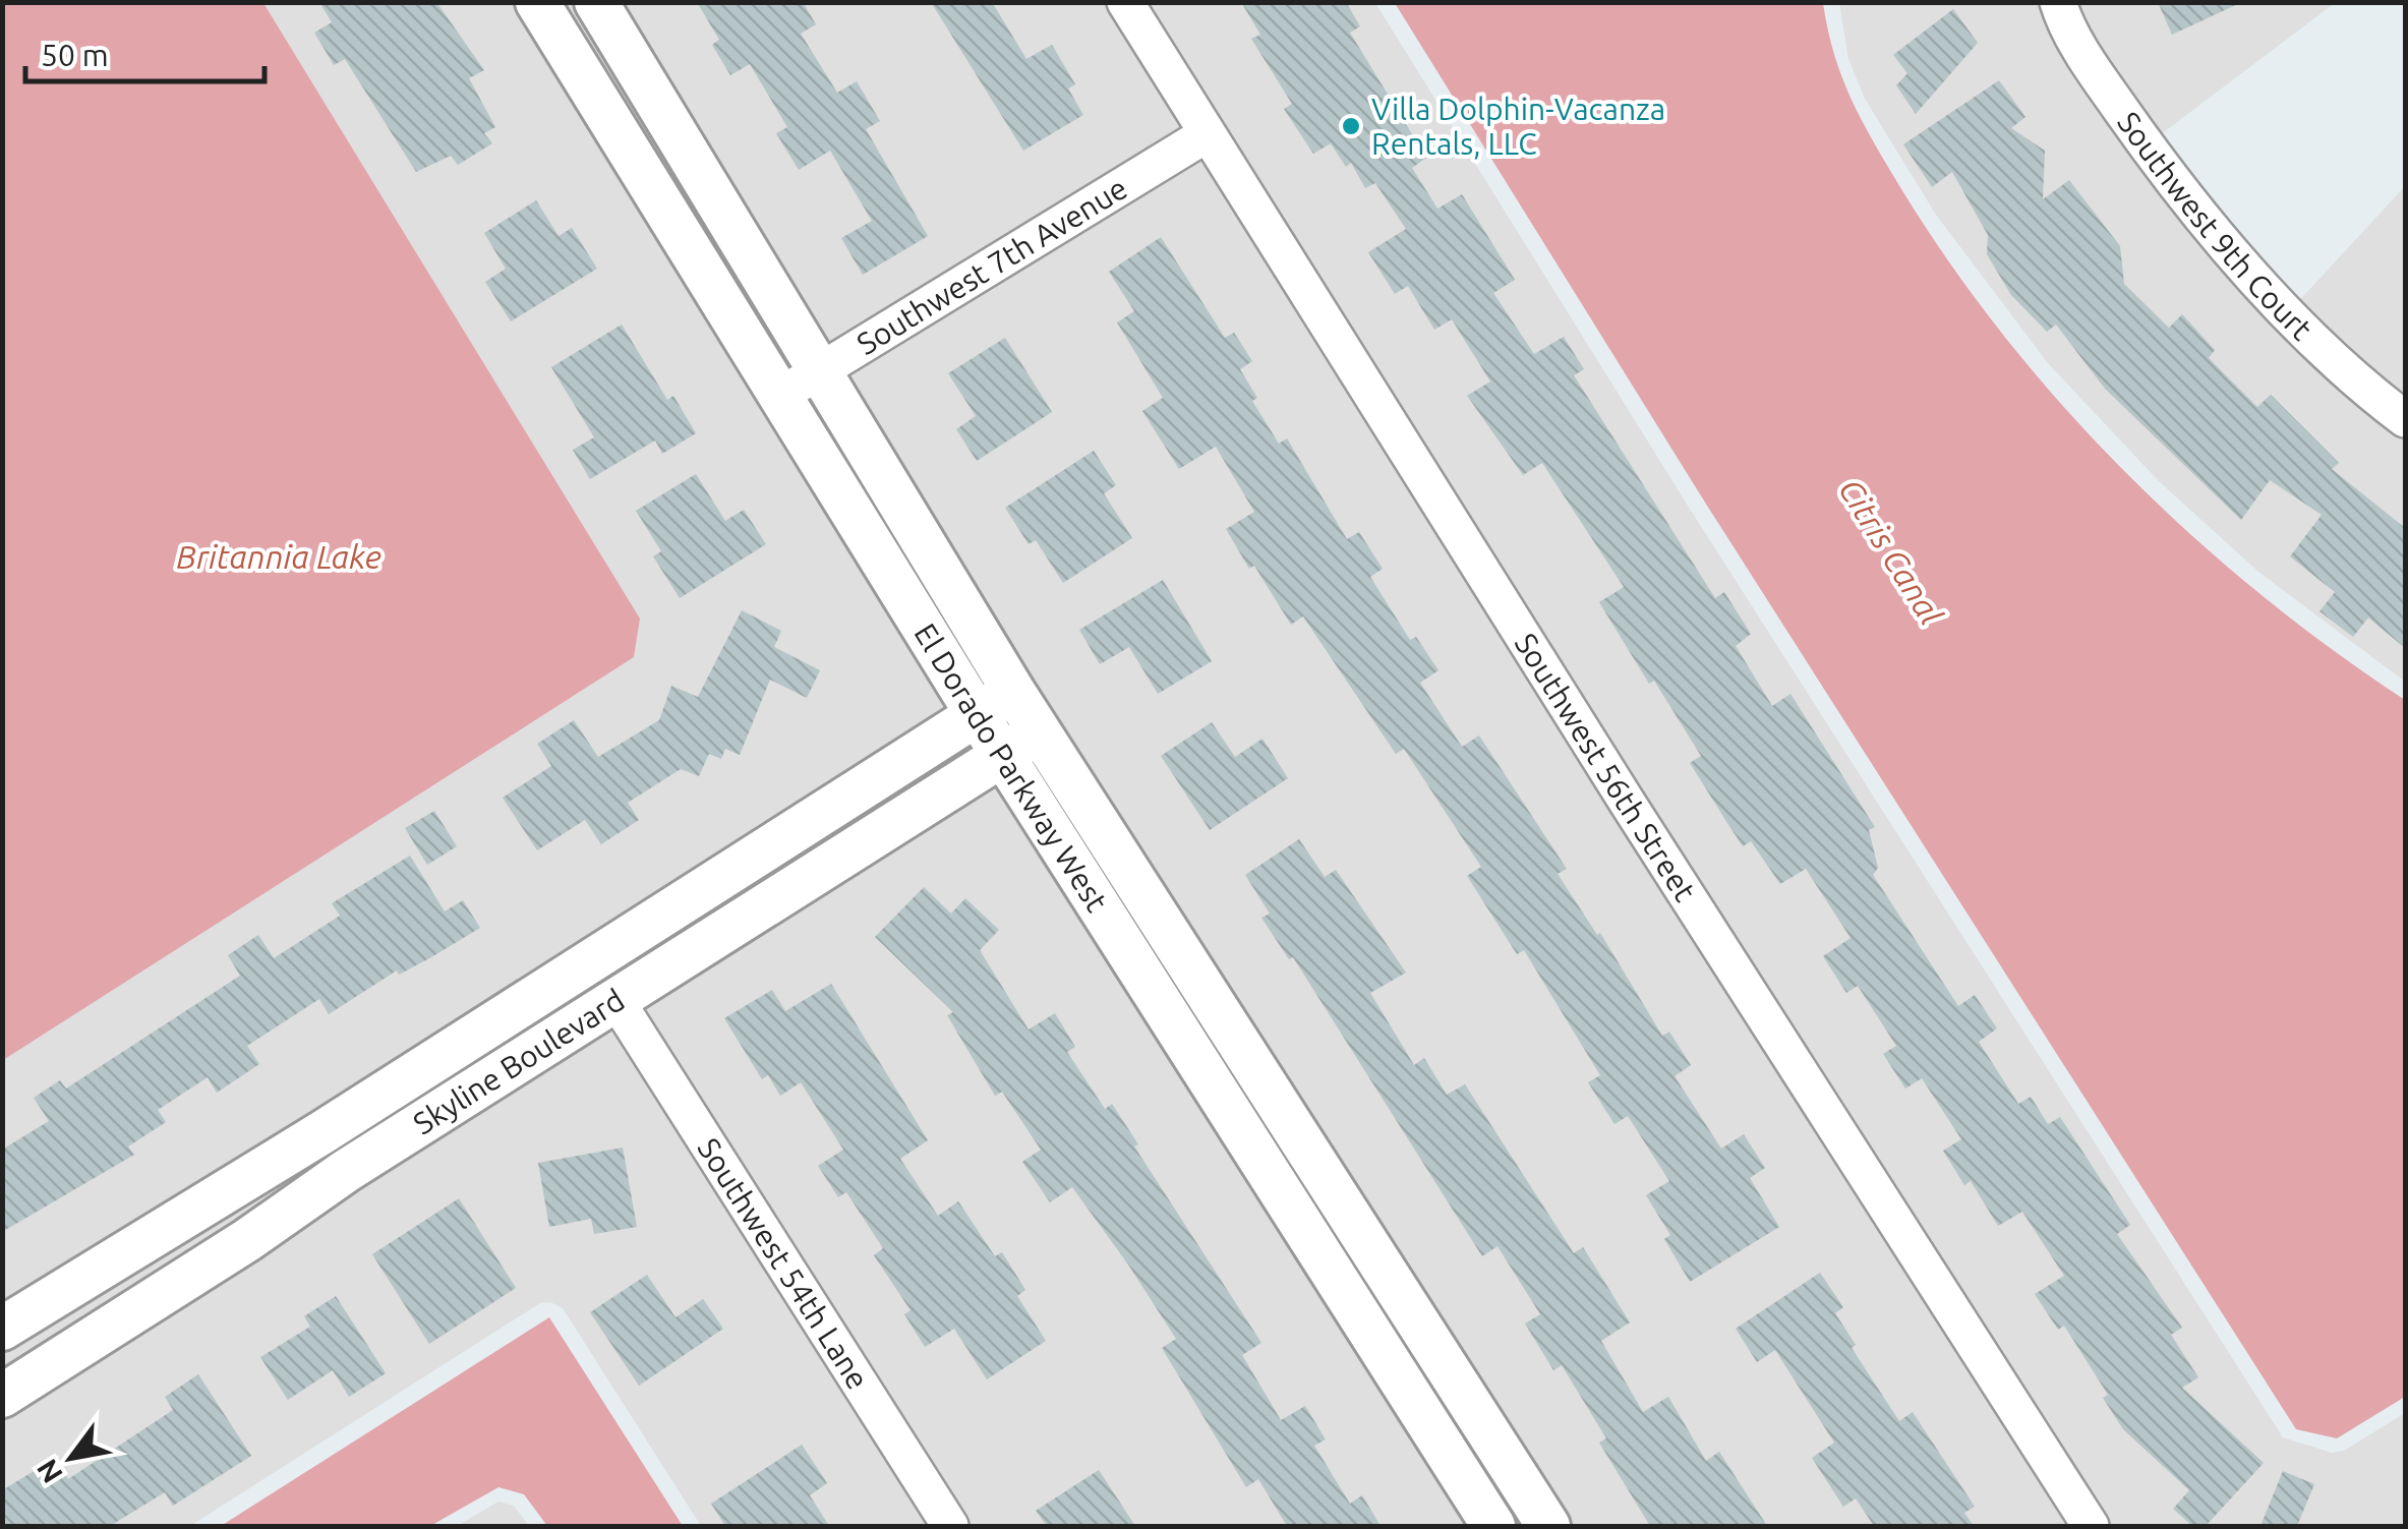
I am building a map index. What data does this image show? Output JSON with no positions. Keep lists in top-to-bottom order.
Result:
{
  "streets": {
    "street": [
      "Southwest 9th Court",
      "Southwest 7th Avenue",
      "Southwest 56th Street",
      "El Dorado Parkway West",
      "Skyline Boulevard",
      "Southwest 54th Lane"
    ]
  },
  "crossings": [
    ["Southwest 7th Avenue", "Southwest 56th Street"],
    ["Southwest 7th Avenue", "El Dorado Parkway West"],
    ["El Dorado Parkway West", "Skyline Boulevard"],
    ["Skyline Boulevard", "Southwest 54th Lane"]
  ],
  "water": ["Citris Canal", "Britannia Lake"],
  "places": ["Villa Dolphin-Vacanza Rentals, LLC"],
  "scale_bar": "50 m",
  "north": "bottom left"
}
